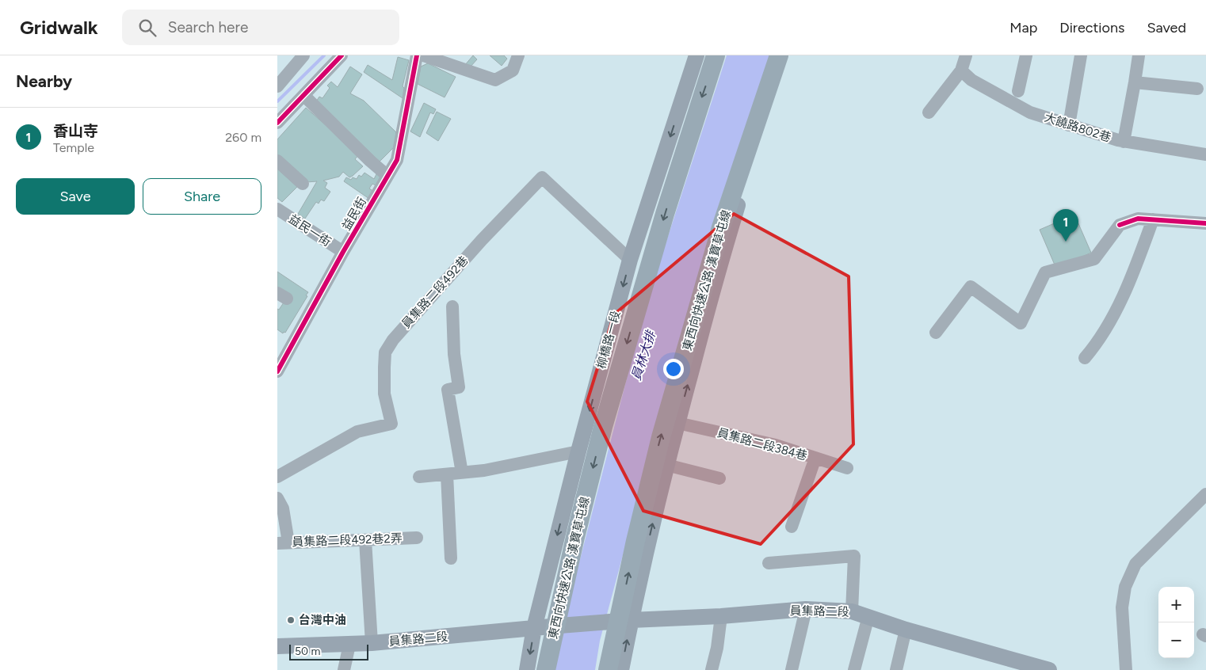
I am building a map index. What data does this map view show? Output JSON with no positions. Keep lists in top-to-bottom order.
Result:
{
  "streets": {
    "highway": ["東西向快速公路 漢寶草屯線"],
    "main road": ["柳橋路一段", "員集路二段"],
    "street": [
      "大饒路802巷",
      "益民街",
      "益民一街",
      "員集路二段492巷",
      "員集路二段384巷",
      "員集路二段492巷2弄"
    ]
  },
  "crossings": [
    ["益民街", "益民一街"],
    ["員集路二段492巷", "柳橋路一段"],
    ["柳橋路一段", "員集路二段"]
  ],
  "water": ["員林大排"],
  "places": ["台灣中油"],
  "scale_bar": "50 m",
  "page": {
    "header": "Gridwalk",
    "search": "Search here",
    "nav": ["Map", "Directions", "Saved"],
    "heading": "Nearby",
    "list": [
      {
        "mark": "1",
        "name": "香山寺",
        "note": "Temple",
        "value": "260 m"
      }
    ],
    "buttons": ["Save", "Share"],
    "pins": "1",
    "map_buttons": ["+", "−"],
    "scale": "50 m"
  }
}
